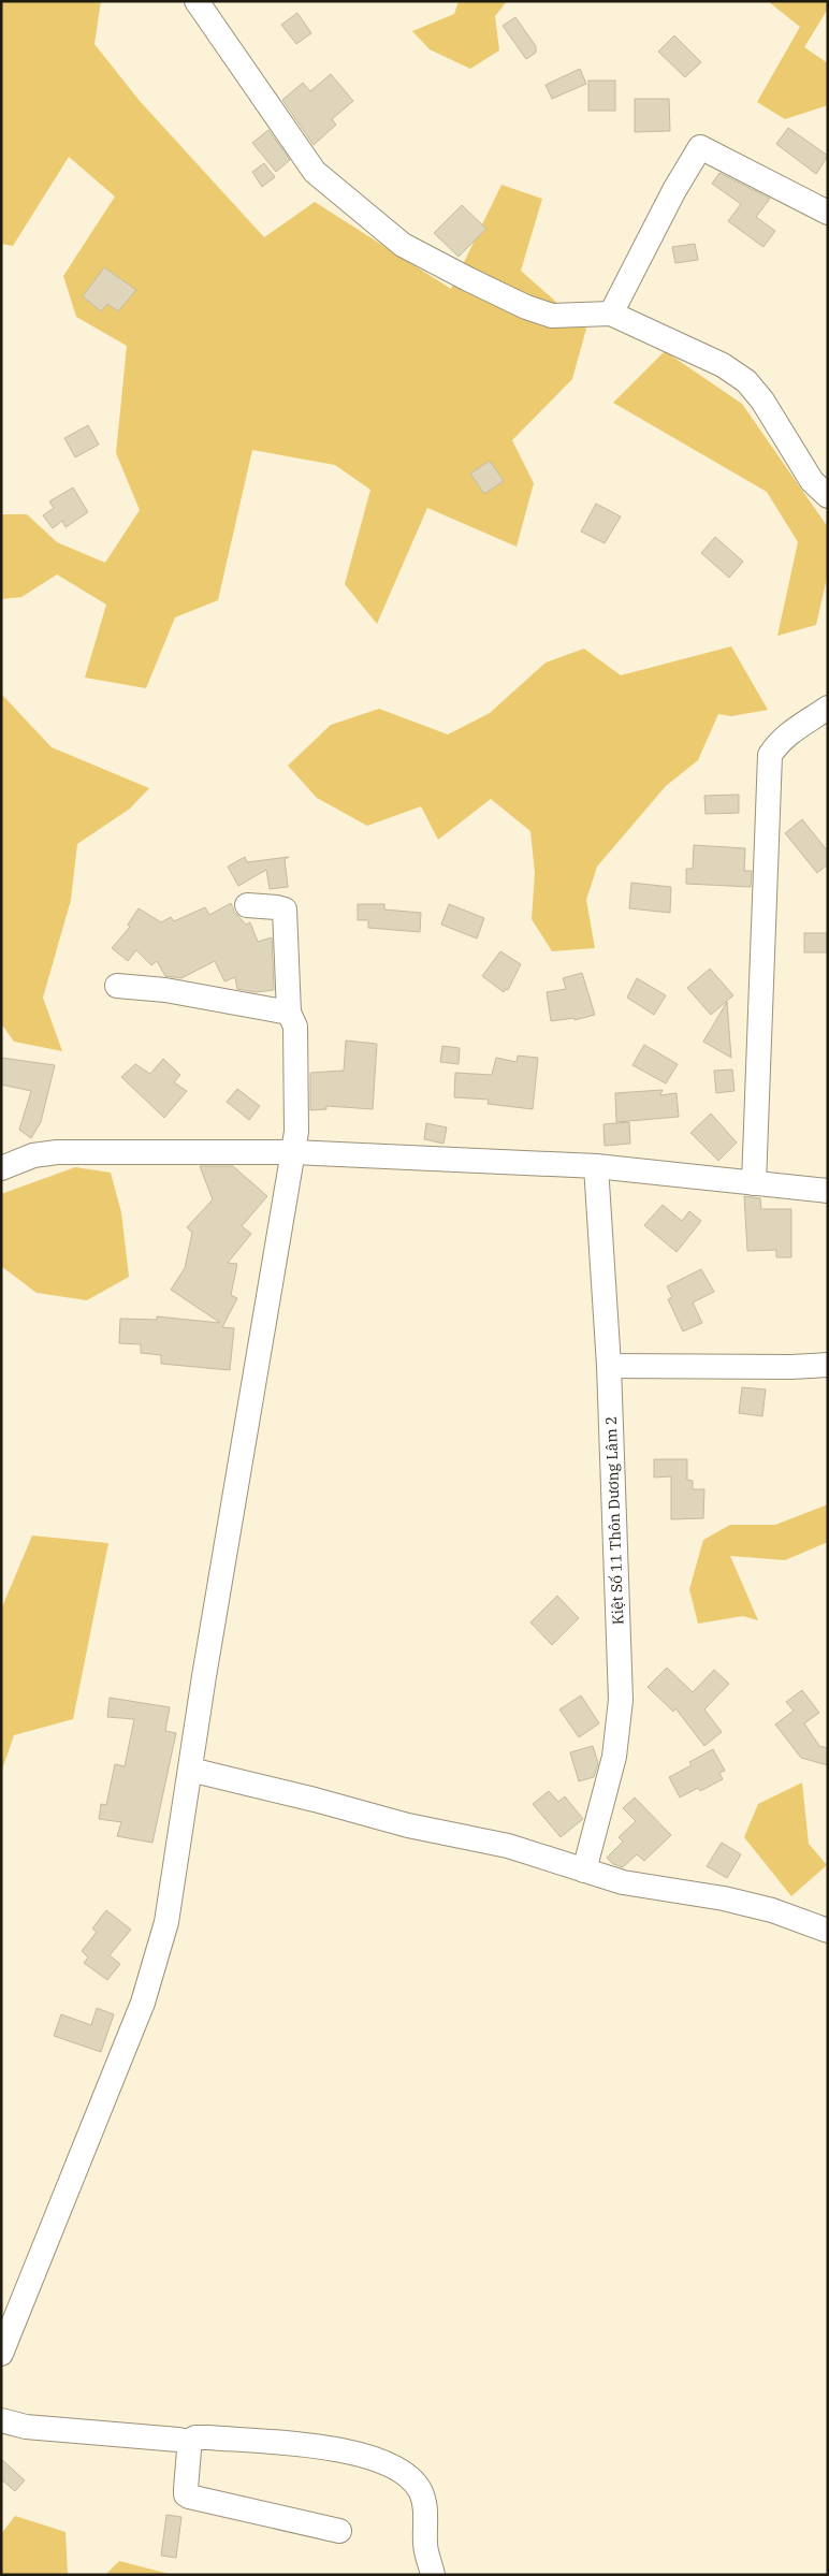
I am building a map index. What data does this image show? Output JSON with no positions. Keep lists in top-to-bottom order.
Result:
{
  "streets": {
    "street": ["Kiệt Số 11 Thôn Dương Lâm 2"]
  }
}
